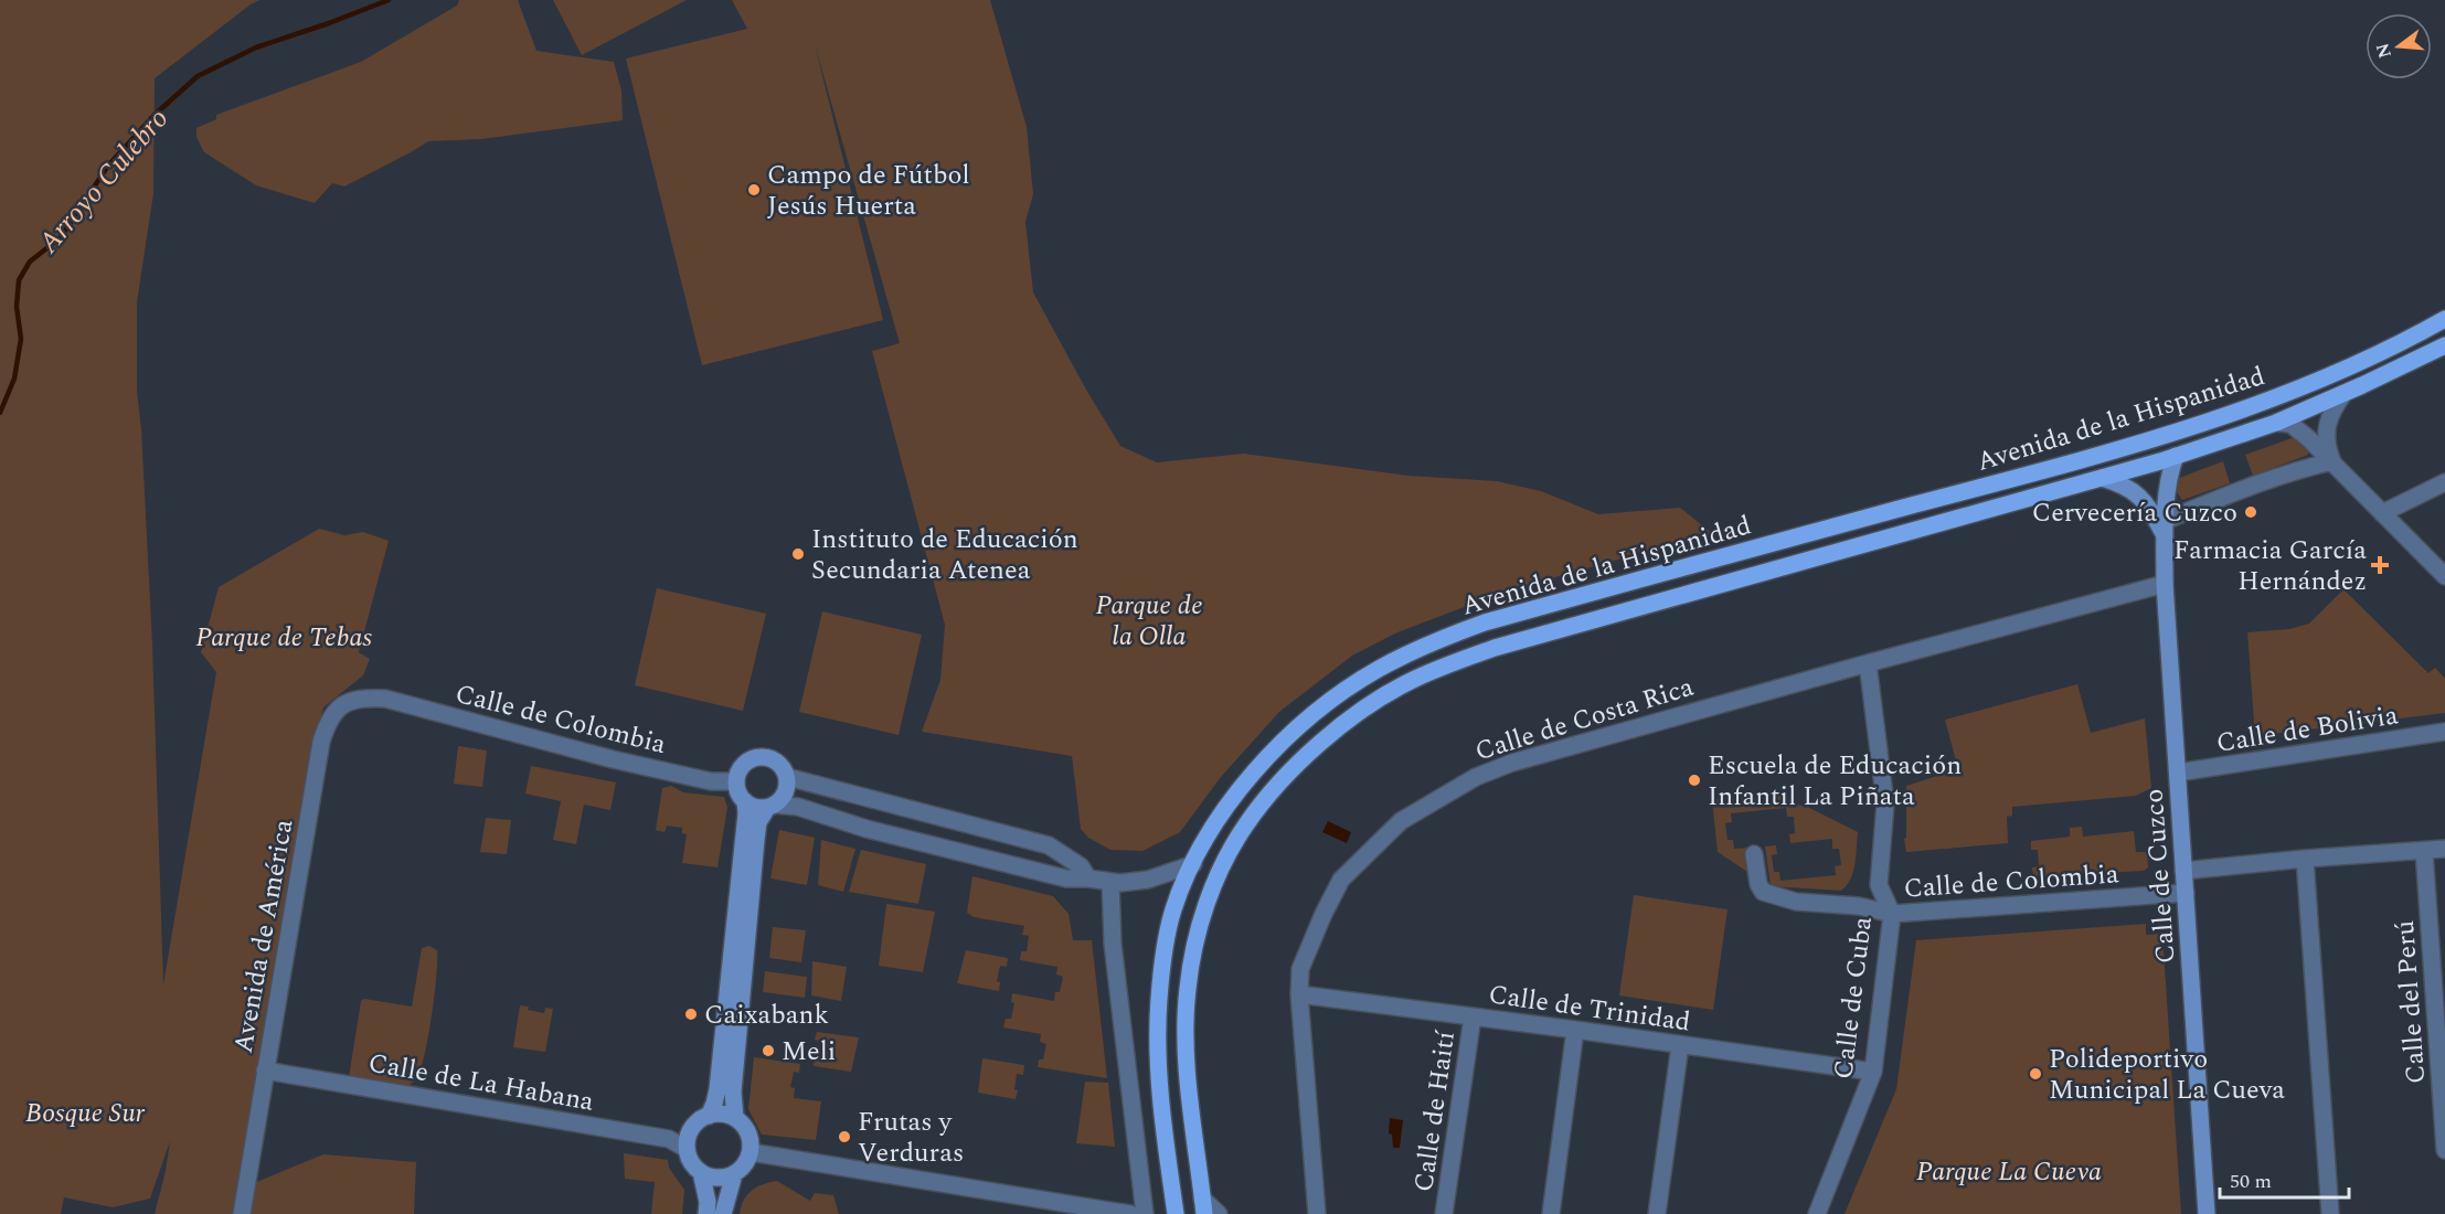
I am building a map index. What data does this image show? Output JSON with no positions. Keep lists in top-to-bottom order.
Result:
{
  "streets": {
    "main road": ["Avenida de la Hispanidad", "Calle de Cuzco"],
    "street": [
      "Calle de Colombia",
      "Calle de Costa Rica",
      "Calle de Bolivia",
      "Avenida de América",
      "Calle de Cuba",
      "Calle del Perú",
      "Calle de Trinidad",
      "Calle de La Habana",
      "Calle de Haití"
    ]
  },
  "crossings": [
    ["Avenida de la Hispanidad", "Calle de Cuzco"],
    ["Calle de Colombia", "Calle de Cuzco"],
    ["Calle de Colombia", "Avenida de América"],
    ["Calle de Colombia", "Calle de Cuba"],
    ["Calle de Costa Rica", "Calle de Cuzco"],
    ["Calle de Costa Rica", "Calle de Cuba"],
    ["Calle de Costa Rica", "Calle de Trinidad"],
    ["Calle de Bolivia", "Calle de Cuzco"],
    ["Avenida de América", "Calle de La Habana"],
    ["Calle de Cuba", "Calle de Trinidad"],
    ["Calle de Trinidad", "Calle de Haití"]
  ],
  "water": ["Arroyo Culebro"],
  "parks": [
    "Parque de la Olla",
    "Parque de Tebas",
    "Bosque Sur",
    "Parque La Cueva"
  ],
  "places": {
    "other": [
      "Campo de Fútbol Jesús Huerta",
      "Cervecería Cuzco",
      "Instituto de Educación Secundaria Atenea",
      "Escuela de Educación Infantil La Piñata",
      "Caixabank",
      "Meli",
      "Polideportivo Municipal La Cueva",
      "Frutas y Verduras"
    ],
    "health": ["Farmacia García Hernández"]
  },
  "scale_bar": "50 m",
  "north": "left"
}
